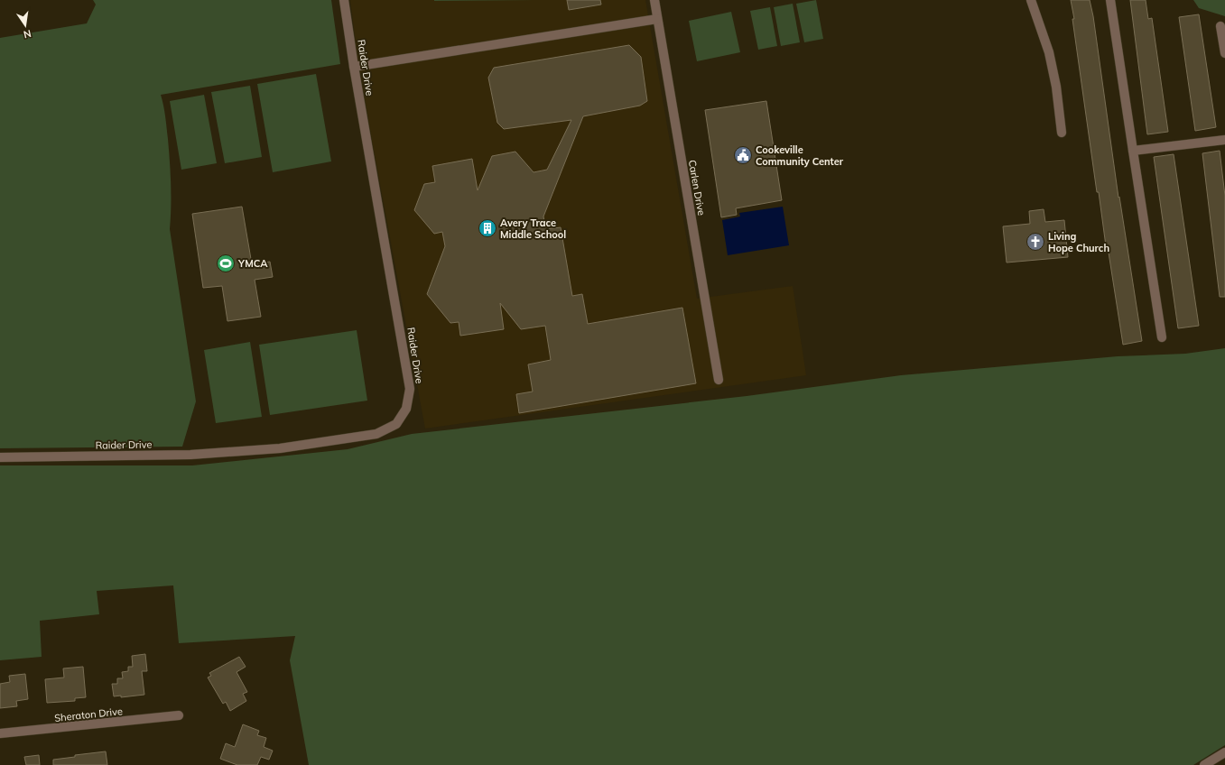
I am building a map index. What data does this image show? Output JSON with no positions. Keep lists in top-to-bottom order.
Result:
{
  "streets": {
    "street": ["Raider Drive", "Carlen Drive", "Sheraton Drive"]
  },
  "places": {
    "public building": ["Cookeville Community Center"],
    "building": ["Avery Trace Middle School"],
    "church": ["Living Hope Church"],
    "sports": ["YMCA"]
  },
  "north": "bottom"
}
